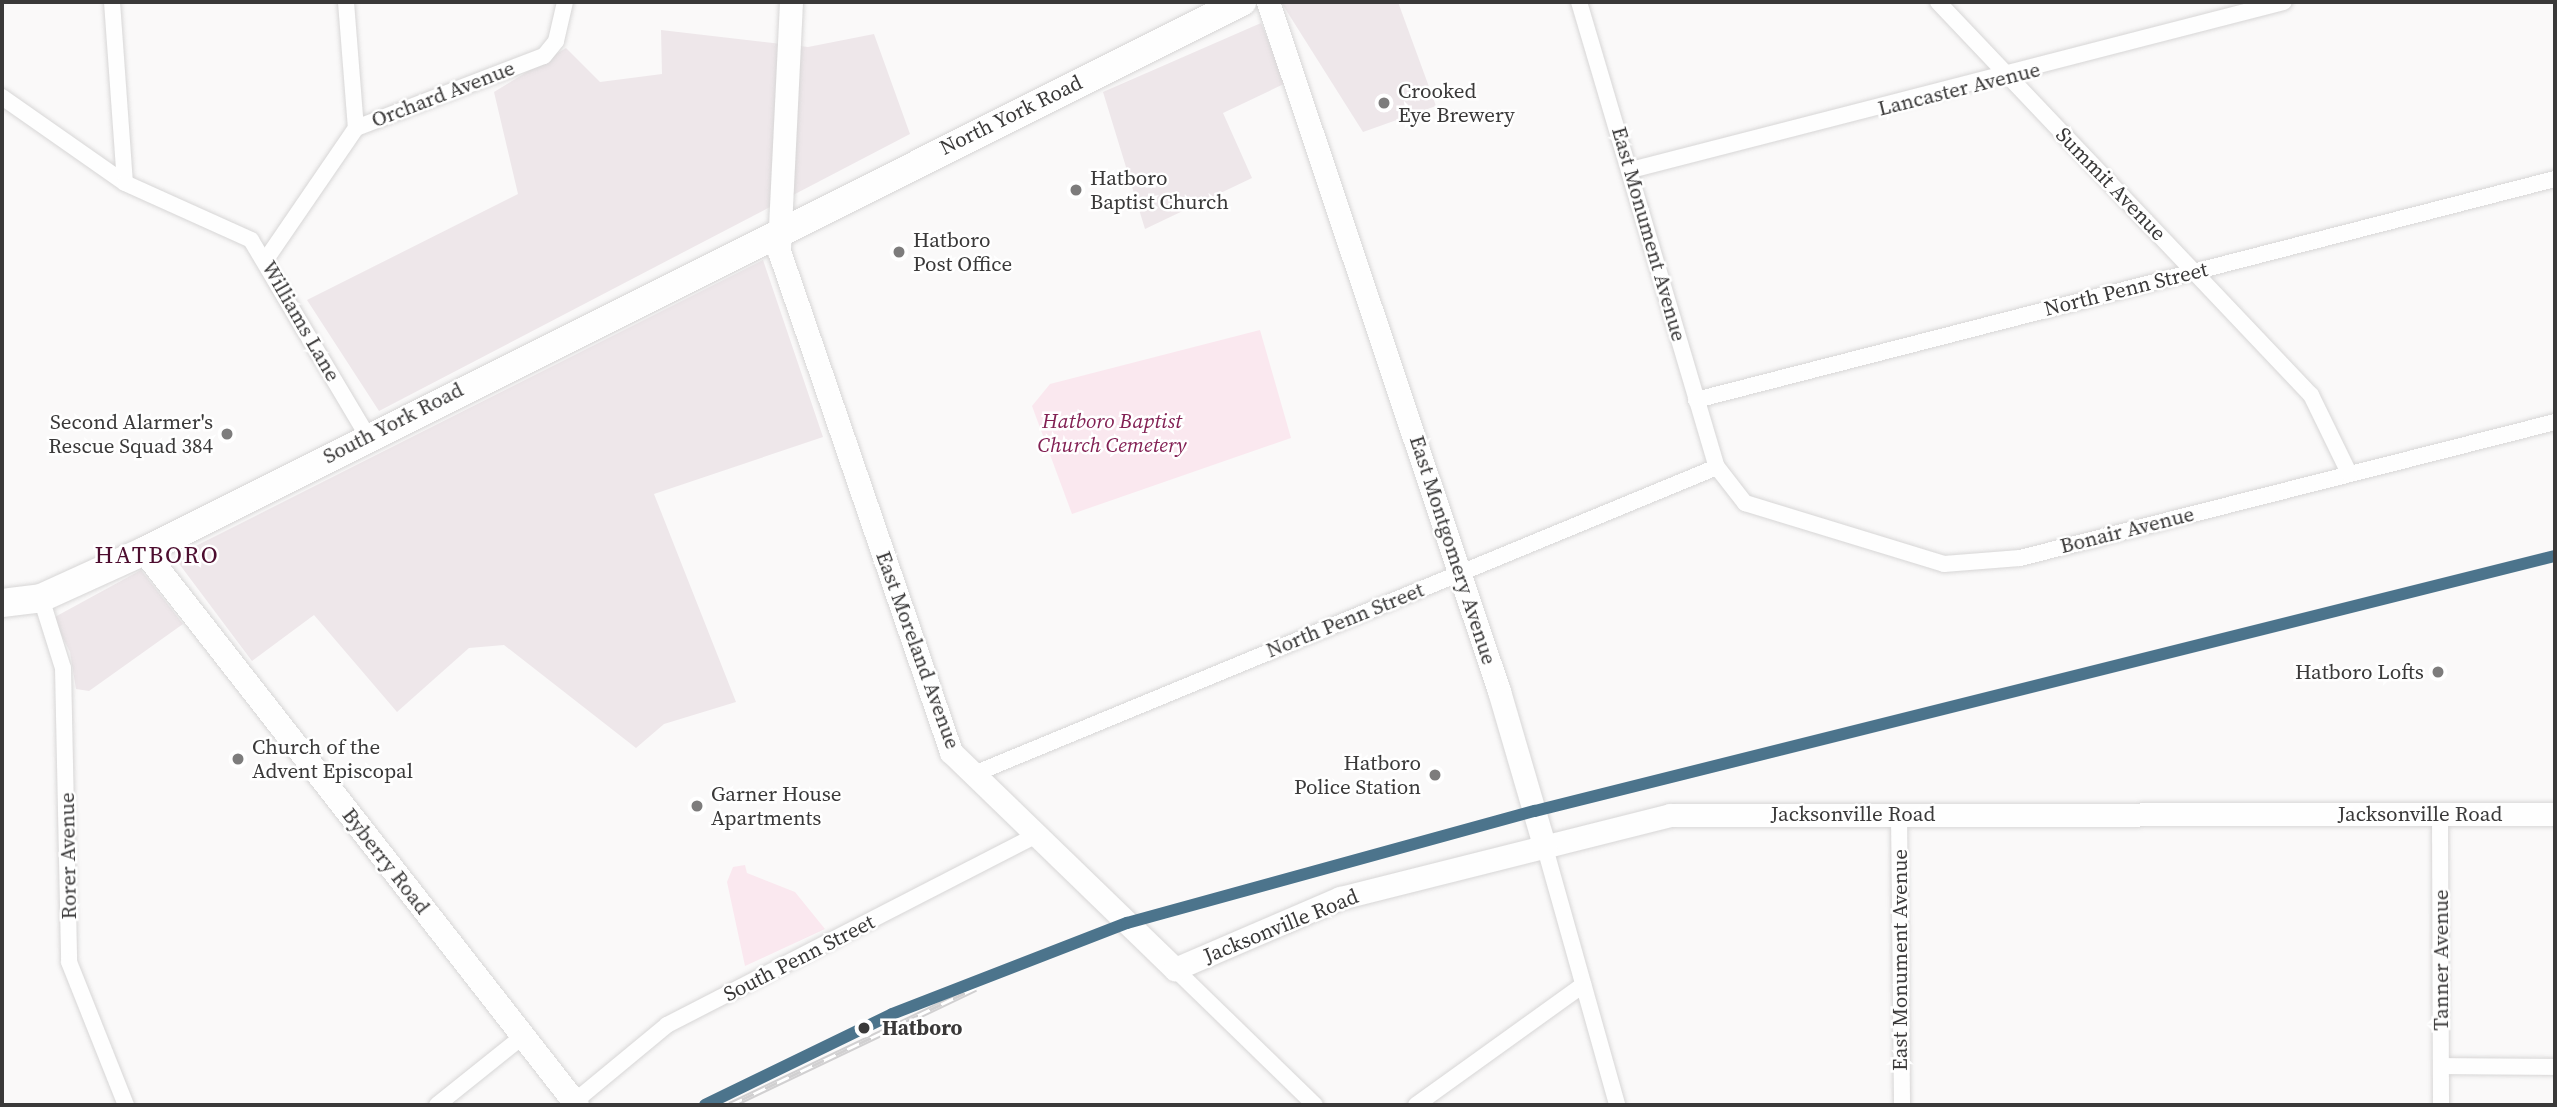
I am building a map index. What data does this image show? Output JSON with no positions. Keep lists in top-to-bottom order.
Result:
{
  "streets": {
    "highway": ["North York Road", "South York Road"],
    "main road": [
      "East Montgomery Avenue",
      "East Moreland Avenue",
      "Jacksonville Road",
      "Byberry Road"
    ],
    "street": [
      "Lancaster Avenue",
      "Orchard Avenue",
      "Summit Avenue",
      "East Monument Avenue",
      "North Penn Street",
      "Williams Lane",
      "Bonair Avenue",
      "Rorer Avenue",
      "South Penn Street",
      "Tanner Avenue"
    ]
  },
  "crossings": [
    ["Lancaster Avenue", "Summit Avenue"],
    ["Lancaster Avenue", "East Monument Avenue"],
    ["Orchard Avenue", "Williams Lane"],
    ["North York Road", "South York Road"],
    ["North York Road", "East Moreland Avenue"],
    ["Summit Avenue", "North Penn Street"],
    ["Summit Avenue", "Bonair Avenue"],
    ["East Monument Avenue", "North Penn Street"],
    ["East Monument Avenue", "Bonair Avenue"],
    ["East Monument Avenue", "Jacksonville Road"],
    ["North Penn Street", "Bonair Avenue"],
    ["North Penn Street", "East Montgomery Avenue"],
    ["North Penn Street", "East Moreland Avenue"],
    ["Williams Lane", "South York Road"],
    ["South York Road", "East Moreland Avenue"],
    ["South York Road", "Rorer Avenue"],
    ["South York Road", "Byberry Road"],
    ["East Montgomery Avenue", "Jacksonville Road"],
    ["East Moreland Avenue", "Jacksonville Road"],
    ["East Moreland Avenue", "South Penn Street"],
    ["Jacksonville Road", "Tanner Avenue"],
    ["Byberry Road", "South Penn Street"]
  ],
  "districts": ["HATBORO"],
  "parks": ["Hatboro Baptist Church Cemetery"],
  "places": [
    "Crooked Eye Brewery",
    "Hatboro Baptist Church",
    "Hatboro Post Office",
    "Second Alarmer's Rescue Squad 384",
    "Hatboro Lofts",
    "Church of the Advent Episcopal",
    "Hatboro Police Station",
    "Garner House Apartments",
    "Hatboro"
  ]
}
